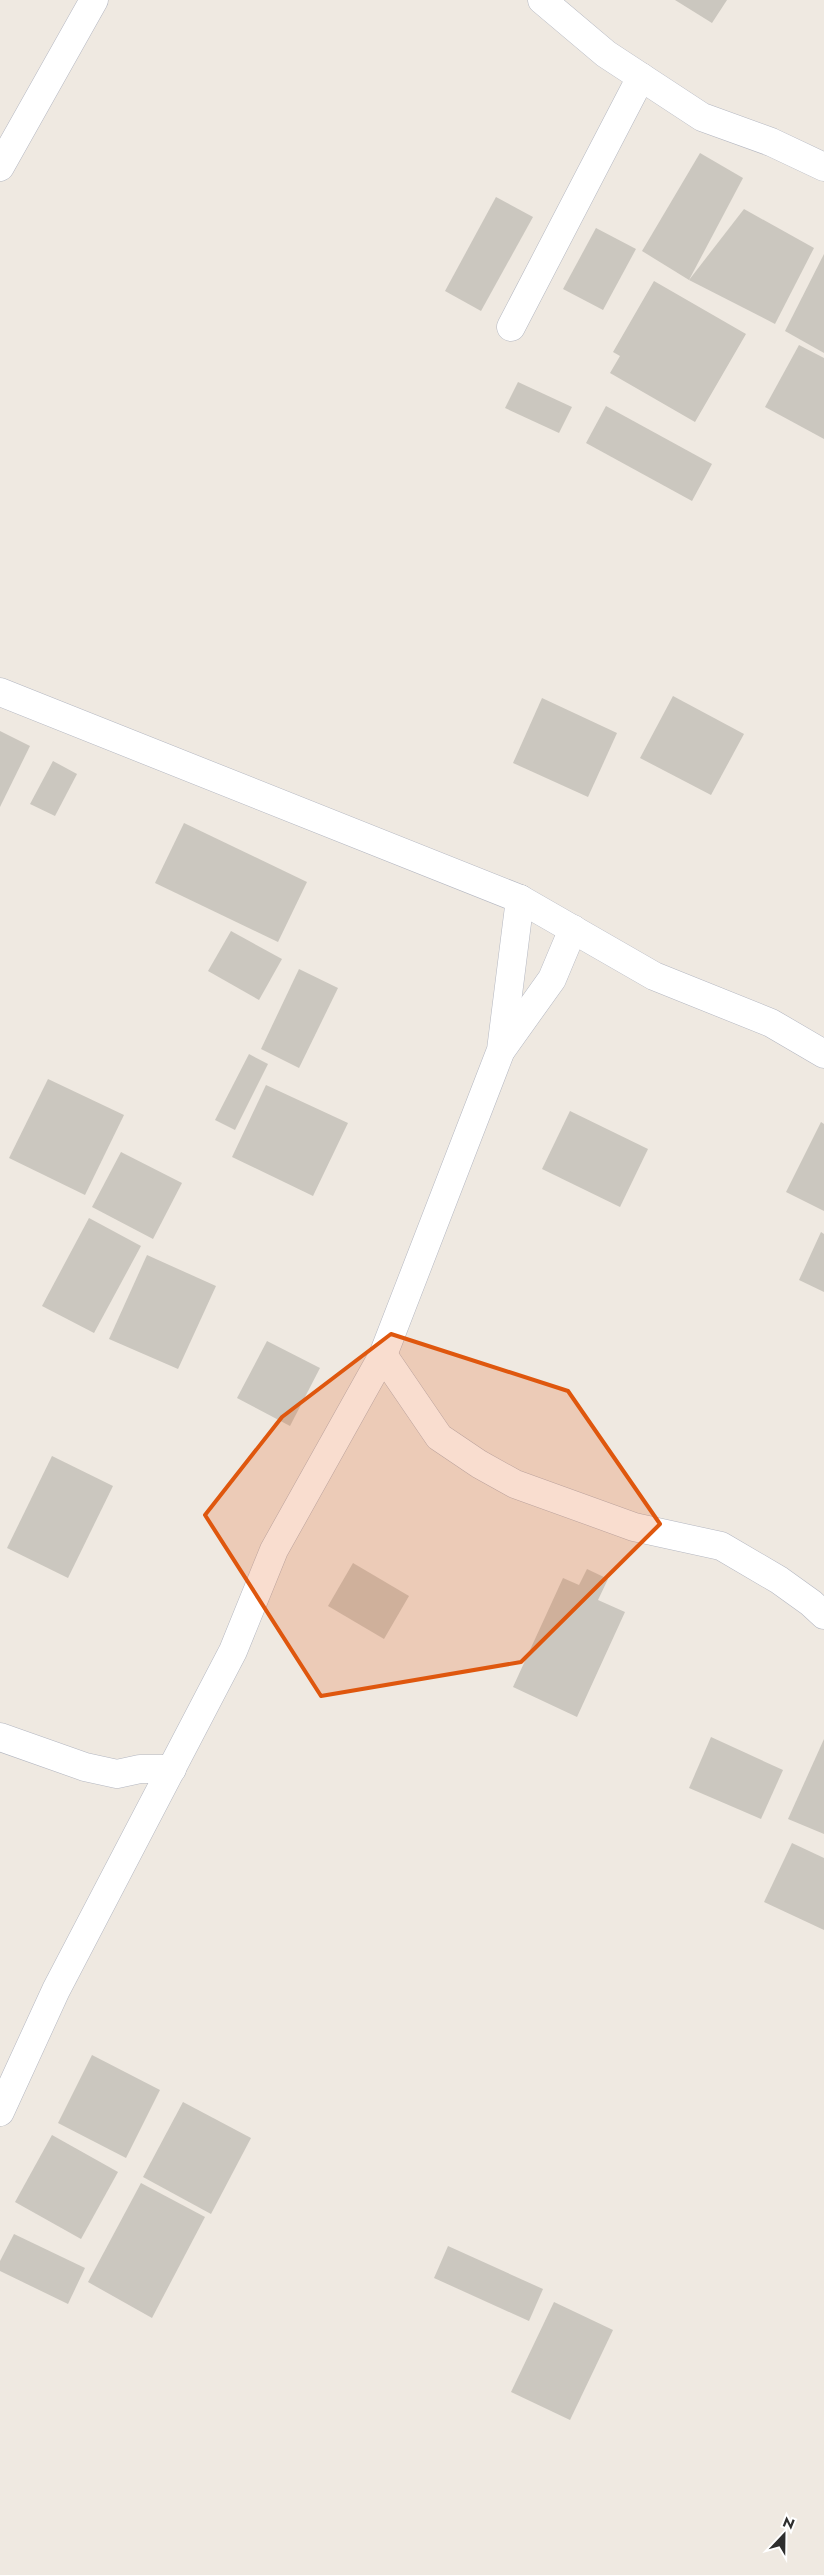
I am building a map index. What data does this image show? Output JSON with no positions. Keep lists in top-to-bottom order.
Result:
{
  "north": "top"
}
